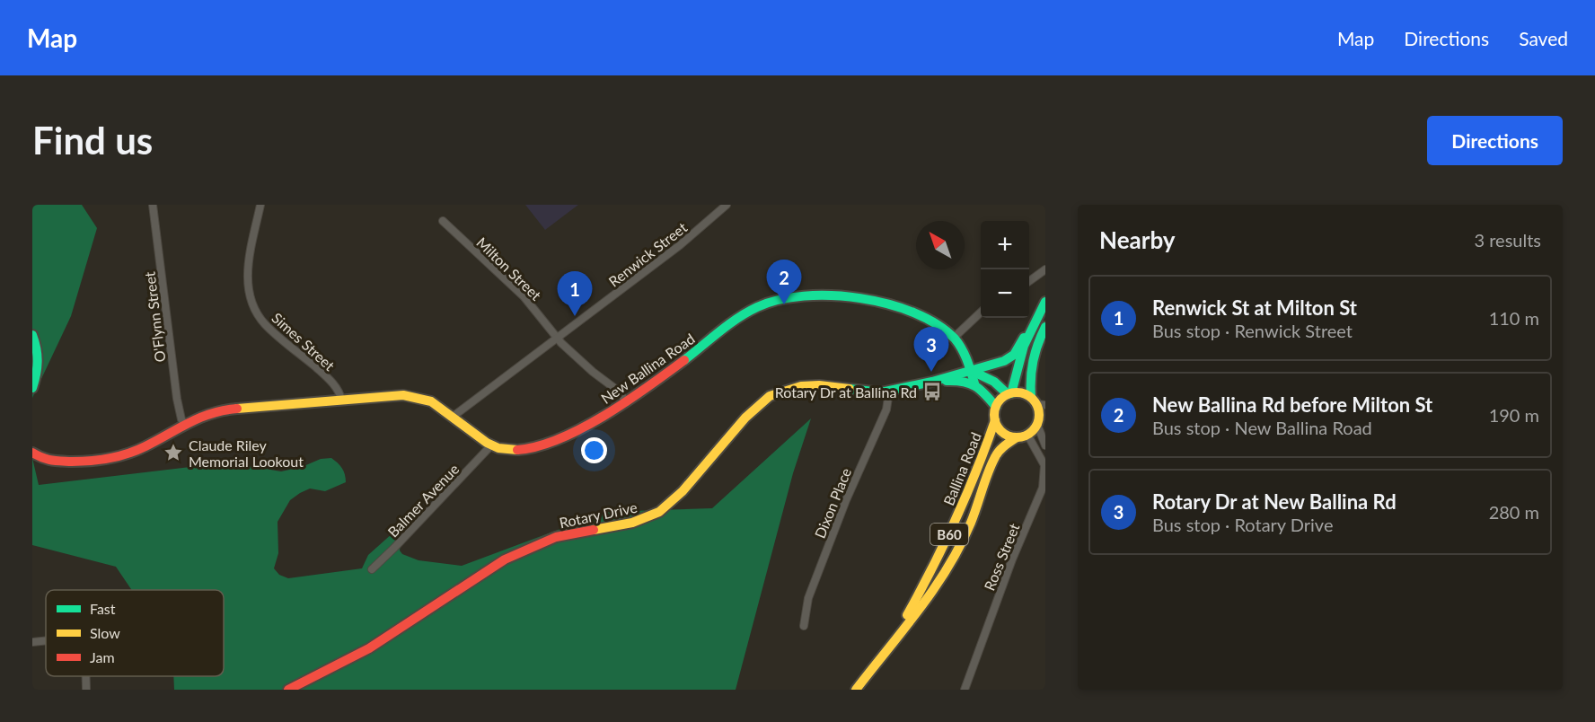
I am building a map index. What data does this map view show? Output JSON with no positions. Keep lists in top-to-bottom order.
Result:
{
  "streets": {
    "main road": [
      "New Ballina Road",
      "Ballina Road",
      "Rotary Drive",
      "B60"
    ],
    "street": [
      "Renwick Street",
      "Milton Street",
      "O'Flynn Street",
      "Simes Street",
      "Balmer Avenue",
      "Dixon Place",
      "Ross Street"
    ]
  },
  "crossings": [
    ["Renwick Street", "Milton Street"],
    ["Renwick Street", "New Ballina Road"],
    ["Milton Street", "New Ballina Road"],
    ["O'Flynn Street", "New Ballina Road"],
    ["Simes Street", "New Ballina Road"],
    ["New Ballina Road", "Balmer Avenue"],
    ["New Ballina Road", "Rotary Drive"],
    ["Ballina Road", "B60"],
    ["Ballina Road", "Ross Street"],
    ["Dixon Place", "Rotary Drive"],
    ["B60", "Ross Street"]
  ],
  "places": {
    "bus stop": ["Rotary Dr at Ballina Rd"],
    "place": ["Claude Riley Memorial Lookout"]
  },
  "legend": ["Fast", "Slow", "Jam"],
  "north": "top left",
  "page": {
    "header": "Map",
    "nav": ["Map", "Directions", "Saved"],
    "buttons": "Directions",
    "title": "Find us",
    "heading": ["Nearby", "3 results"],
    "map_buttons": ["+", "−"],
    "pins": ["2", "1", "3"],
    "list": [
      {
        "mark": "1",
        "name": "Renwick St at Milton St",
        "note": "Bus stop · Renwick Street",
        "value": "110 m"
      },
      {
        "mark": "2",
        "name": "New Ballina Rd before Milton St",
        "note": "Bus stop · New Ballina Road",
        "value": "190 m"
      },
      {
        "mark": "3",
        "name": "Rotary Dr at New Ballina Rd",
        "note": "Bus stop · Rotary Drive",
        "value": "280 m"
      }
    ]
  }
}
